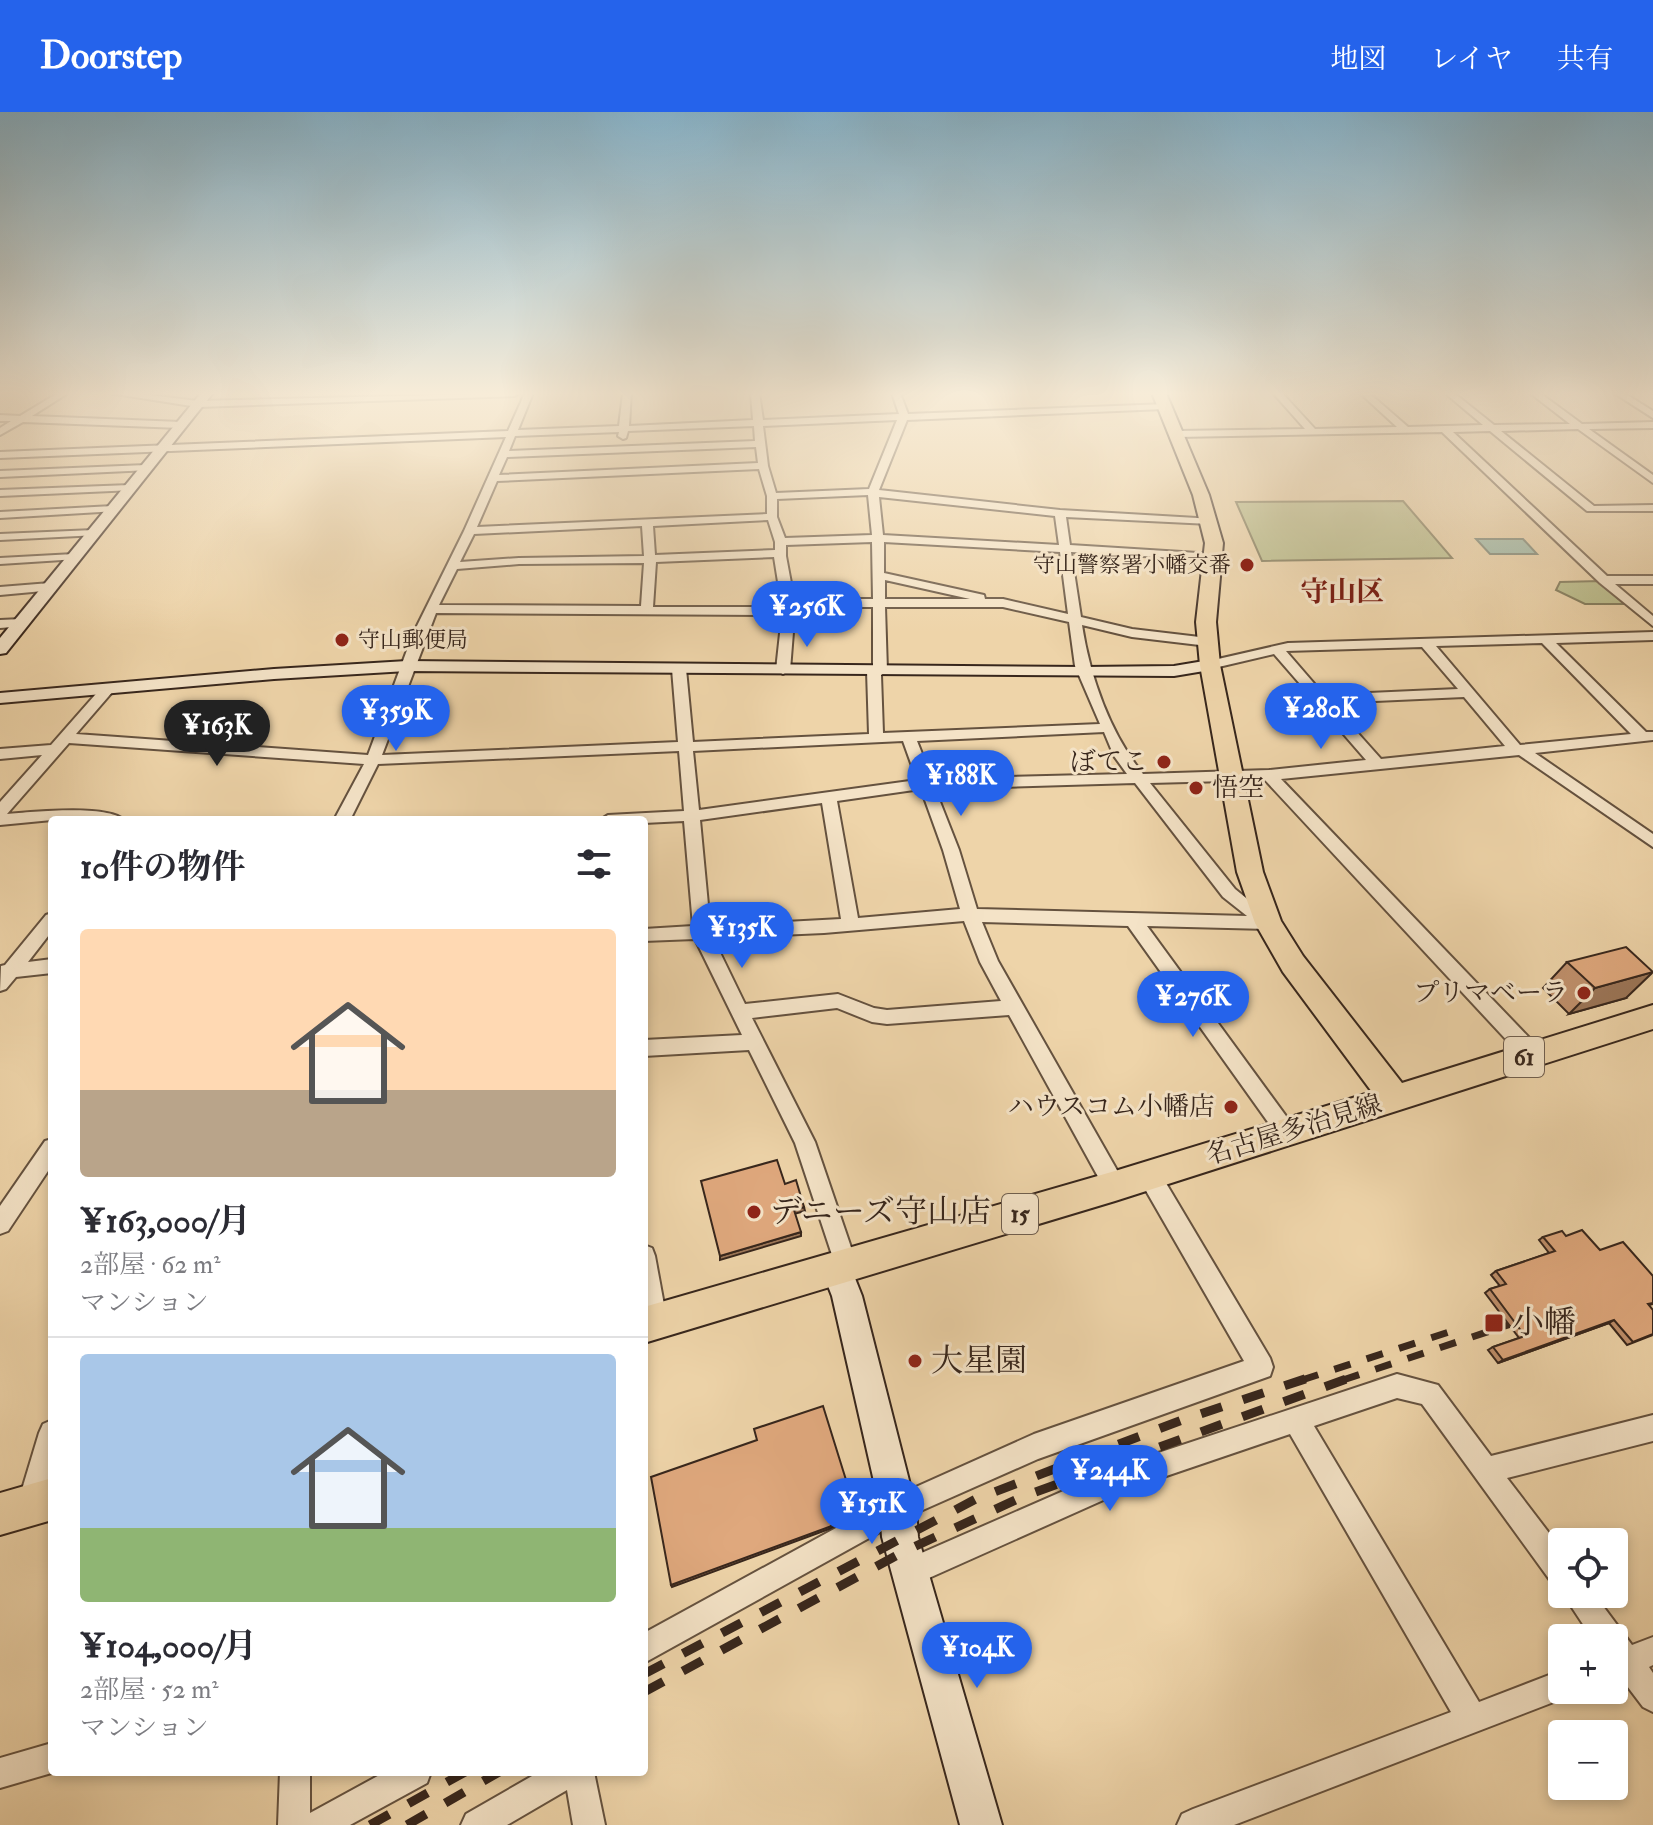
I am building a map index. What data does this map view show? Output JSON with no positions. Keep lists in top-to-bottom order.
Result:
{
  "streets": {
    "main road": ["61", "名古屋多治見線", "15"]
  },
  "crossings": [
    ["61", "名古屋多治見線"]
  ],
  "districts": ["守山区"],
  "places": {
    "other": [
      "守山警察署小幡交番",
      "守山郵便局",
      "ぼてこ",
      "悟空",
      "プリマベーラ",
      "ハウスコム小幡店",
      "デニーズ守山店",
      "大星園"
    ],
    "transit": ["小幡"]
  },
  "page": {
    "header": "Doorstep",
    "nav": ["地図", "レイヤ", "共有"],
    "price": [
      "¥256K",
      "¥280K",
      "¥359K",
      "¥163K",
      "¥188K",
      "¥135K",
      "¥276K",
      "¥244K",
      "¥151K",
      "¥104K"
    ],
    "heading": "10件の物件",
    "list": [
      {
        "name": "¥163,000/月",
        "note": "2部屋 · 62 m² · マンション"
      },
      {
        "name": "¥104,000/月",
        "note": "2部屋 · 52 m² · マンション"
      }
    ],
    "map_buttons": ["+", "−"]
  }
}
